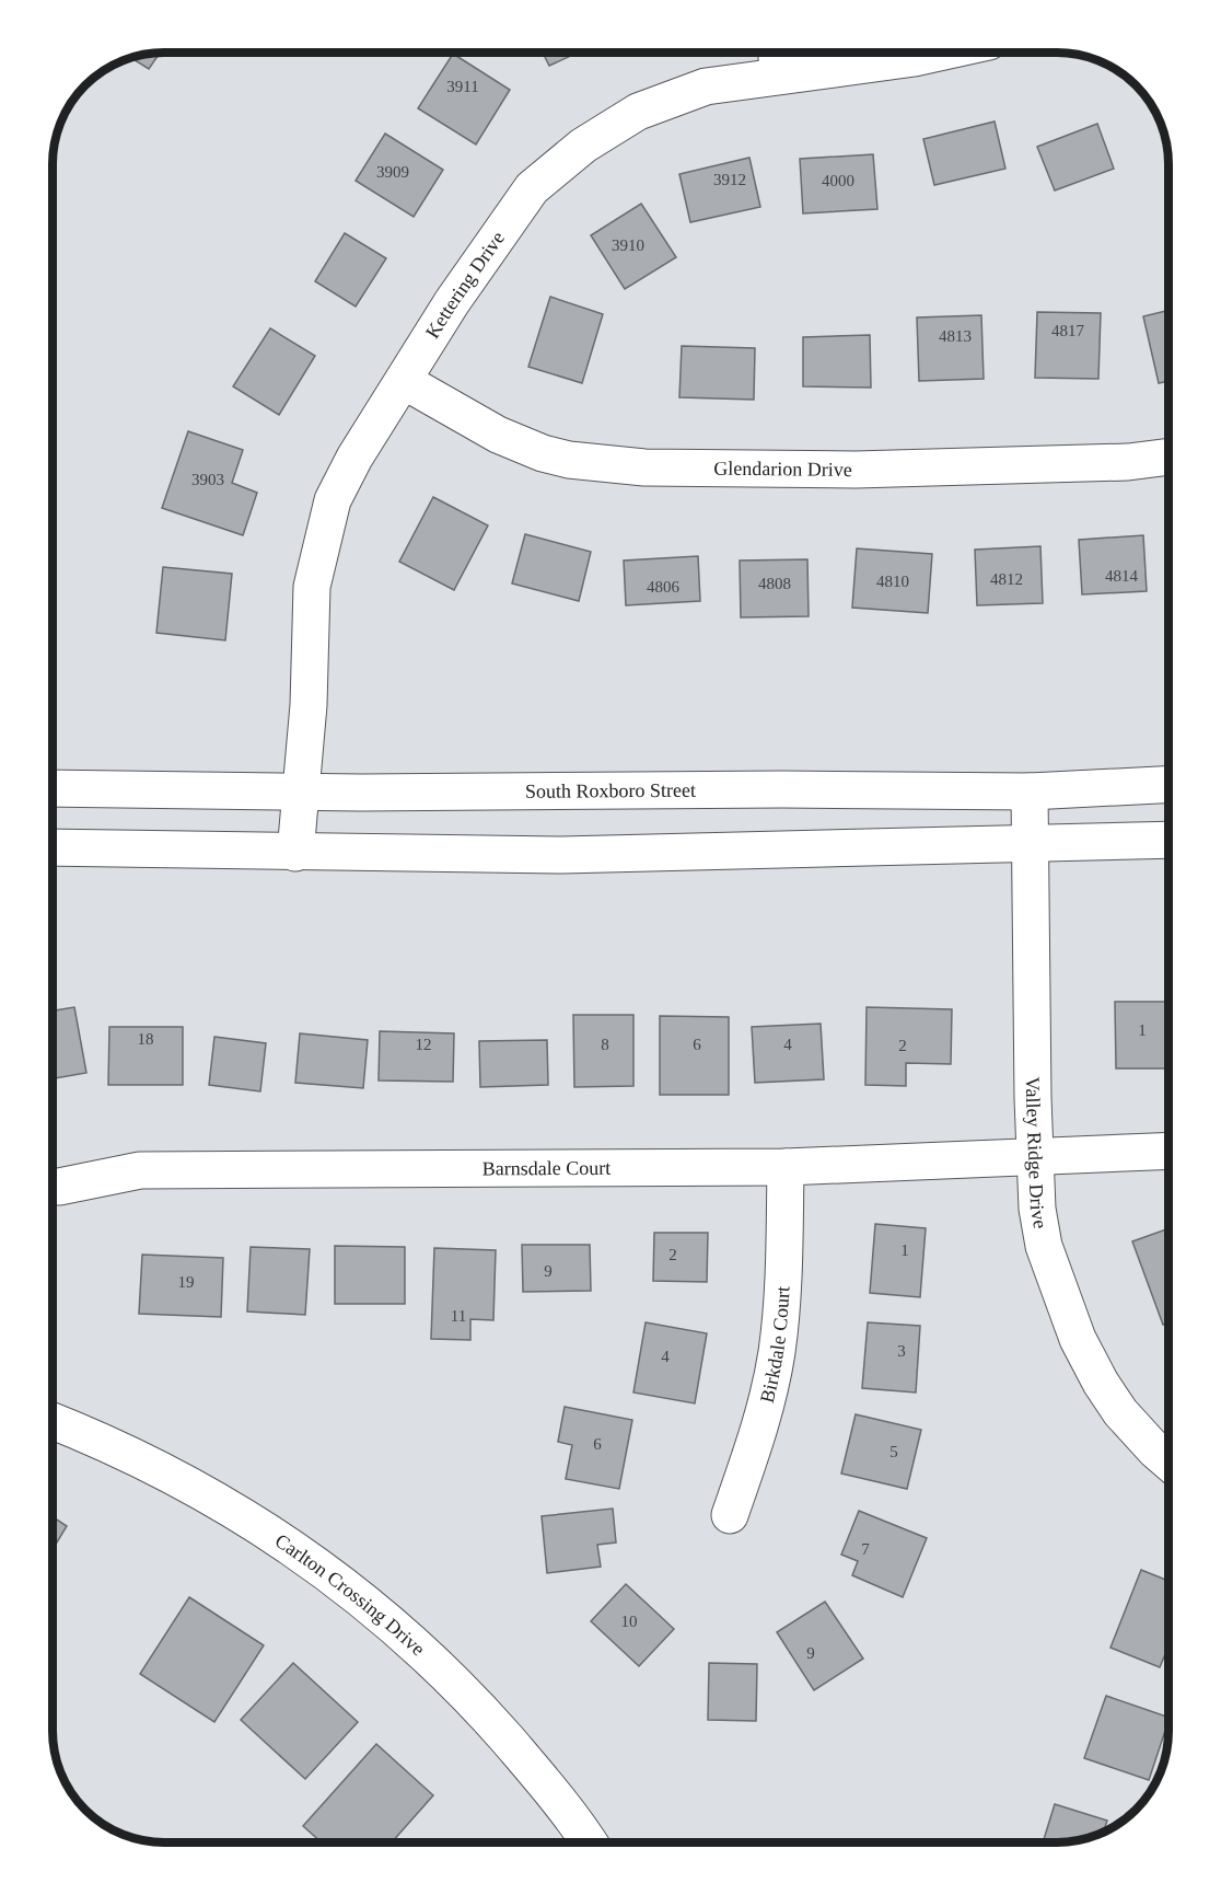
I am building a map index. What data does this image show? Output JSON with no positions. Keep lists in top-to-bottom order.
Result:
{
  "streets": {
    "street": [
      "Kettering Drive",
      "Glendarion Drive",
      "South Roxboro Street",
      "Valley Ridge Drive",
      "Barnsdale Court",
      "Birkdale Court",
      "Carlton Crossing Drive"
    ]
  },
  "crossings": [
    ["Kettering Drive", "Glendarion Drive"],
    ["Kettering Drive", "South Roxboro Street"],
    ["South Roxboro Street", "Valley Ridge Drive"],
    ["Valley Ridge Drive", "Barnsdale Court"],
    ["Barnsdale Court", "Birkdale Court"]
  ],
  "house_numbers": [
    "3911",
    "3909",
    "3912",
    "4000",
    "3910",
    "4817",
    "4813",
    "3903",
    "4814",
    "4812",
    "4810",
    "4808",
    "4806",
    "1",
    "18",
    "12",
    "8",
    "6",
    "4",
    "2",
    "1",
    "2",
    "9",
    "19",
    "11",
    "3",
    "4",
    "6",
    "5",
    "7",
    "10",
    "9"
  ]
}
